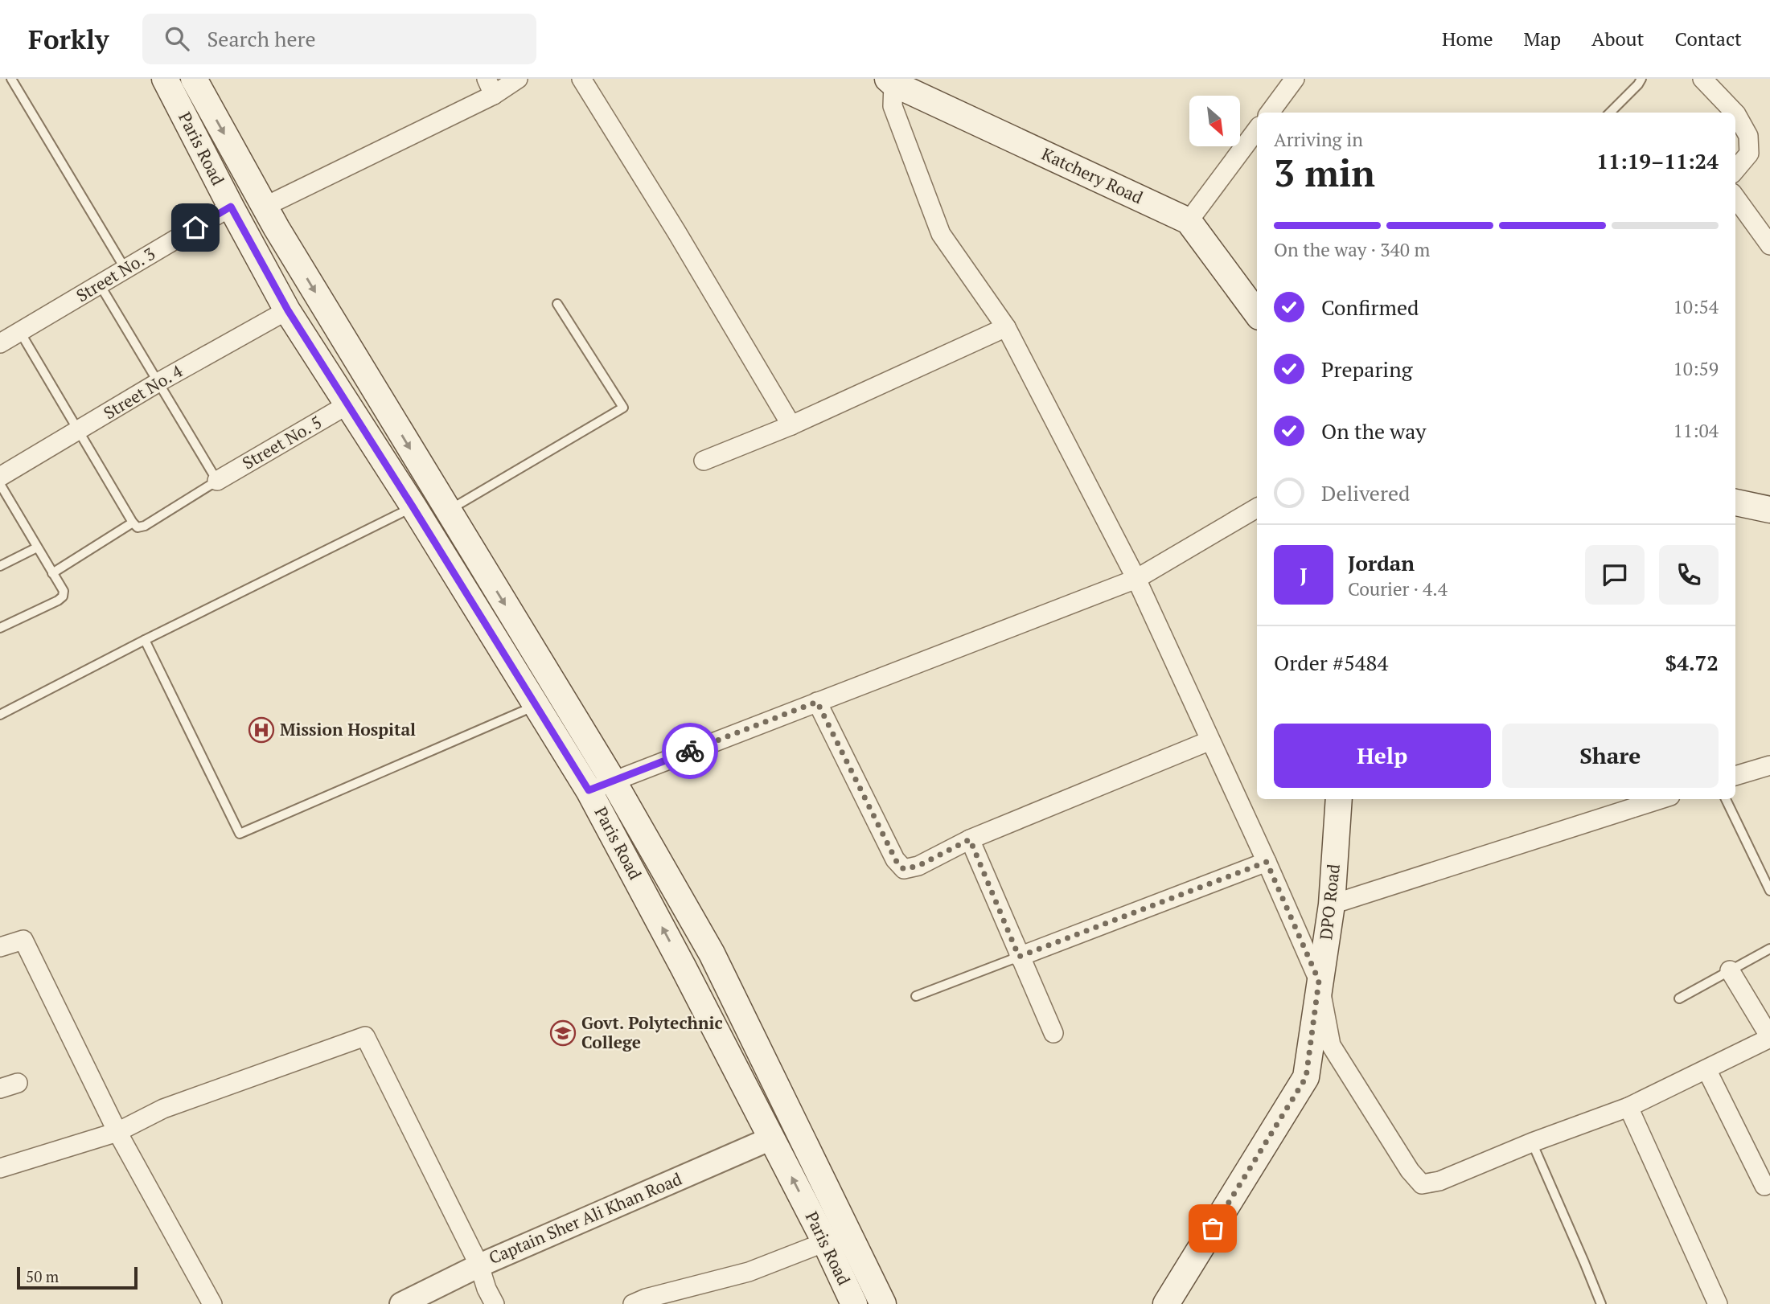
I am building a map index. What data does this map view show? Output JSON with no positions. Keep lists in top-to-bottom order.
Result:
{
  "streets": {
    "main road": ["Paris Road", "Katchery Road", "DPO Road"],
    "street": [
      "Street No. 3",
      "Street No. 4",
      "Street No. 5",
      "Captain Sher Ali Khan Road"
    ]
  },
  "crossings": [
    ["Paris Road", "Street No. 3"],
    ["Paris Road", "Street No. 4"],
    ["Paris Road", "Street No. 5"],
    ["Paris Road", "Captain Sher Ali Khan Road"]
  ],
  "places": {
    "hospital": ["Mission Hospital"],
    "school or university": ["Govt. Polytechnic College"]
  },
  "scale_bar": "50 m",
  "north": "bottom right",
  "page": {
    "header": "Forkly",
    "search": "Search here",
    "nav": [
      "Home",
      "Map",
      "About",
      "Contact"
    ],
    "heading": ["3 min", "Arriving in", "11:19–11:24"],
    "panel": [
      "Jordan",
      "Courier · 4.4",
      "Order #5484",
      "$4.72"
    ],
    "bar": "On the way · 340 m",
    "list": [
      ["Confirmed", "10:54"],
      ["Preparing", "10:59"],
      ["On the way", "11:04"],
      "Delivered"
    ],
    "round": "J",
    "buttons": ["Help", "Share"],
    "scale": "50 m"
  }
}
